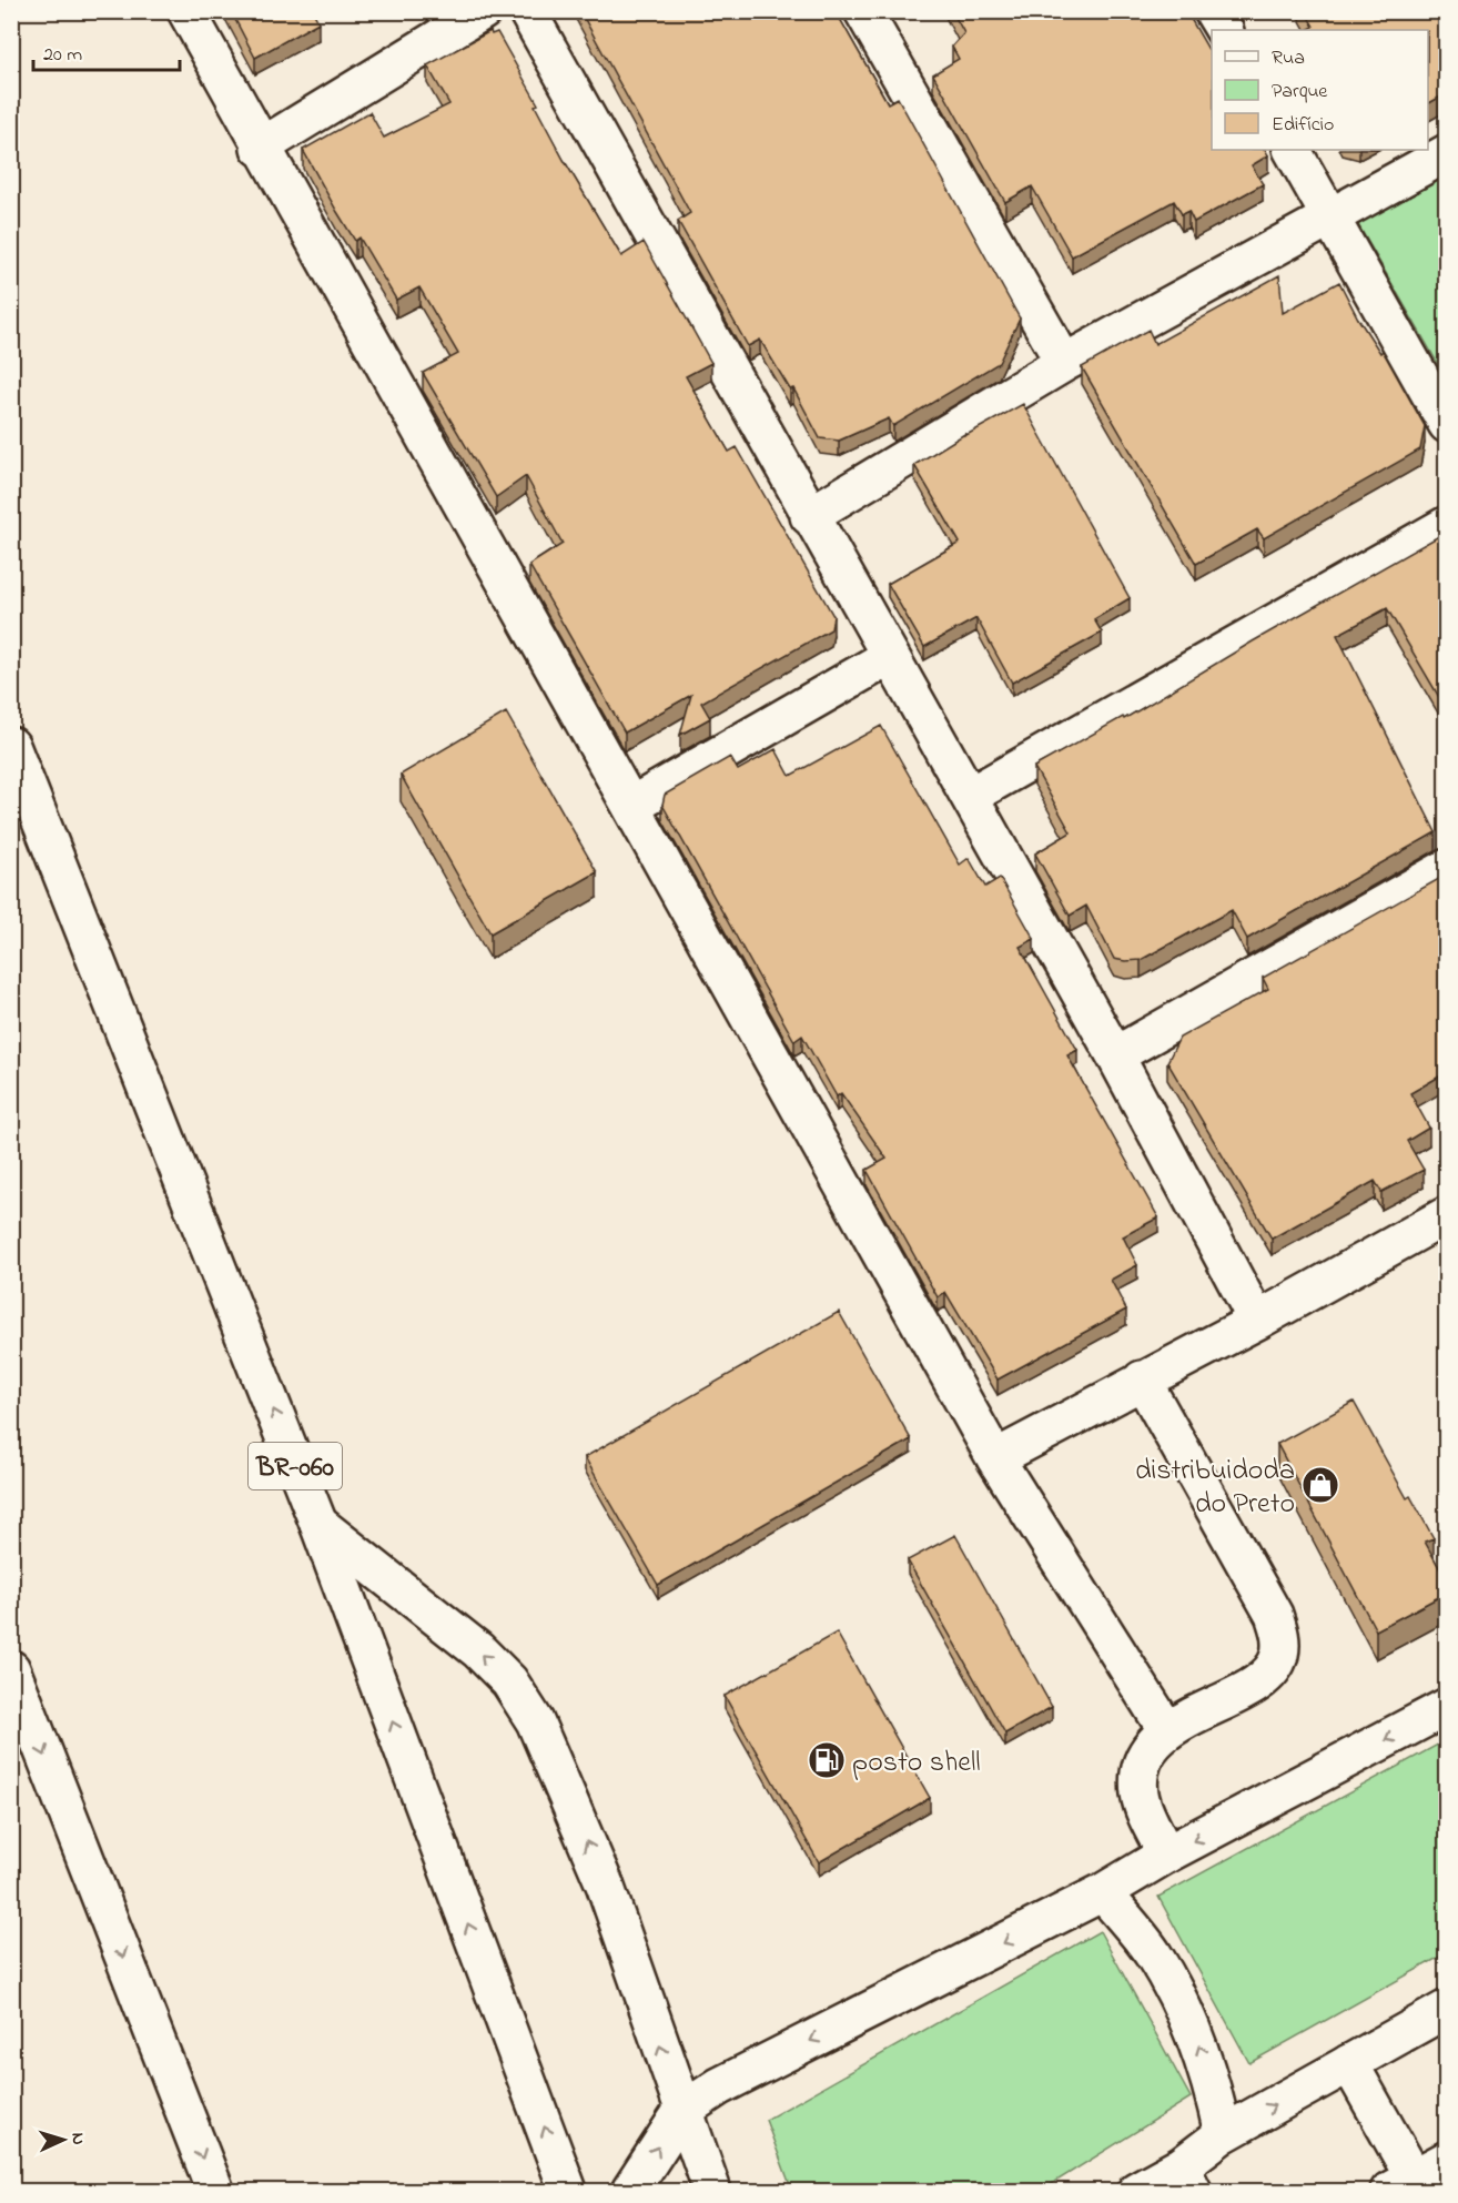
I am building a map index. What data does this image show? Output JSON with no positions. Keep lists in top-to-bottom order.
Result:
{
  "streets": {
    "main road": ["BR-060"]
  },
  "places": {
    "shop": ["distribuidoda do Preto"],
    "fuel station": ["posto shell"]
  },
  "legend": ["Rua", "Parque", "Edifício"],
  "scale_bar": "20 m",
  "north": "right"
}
